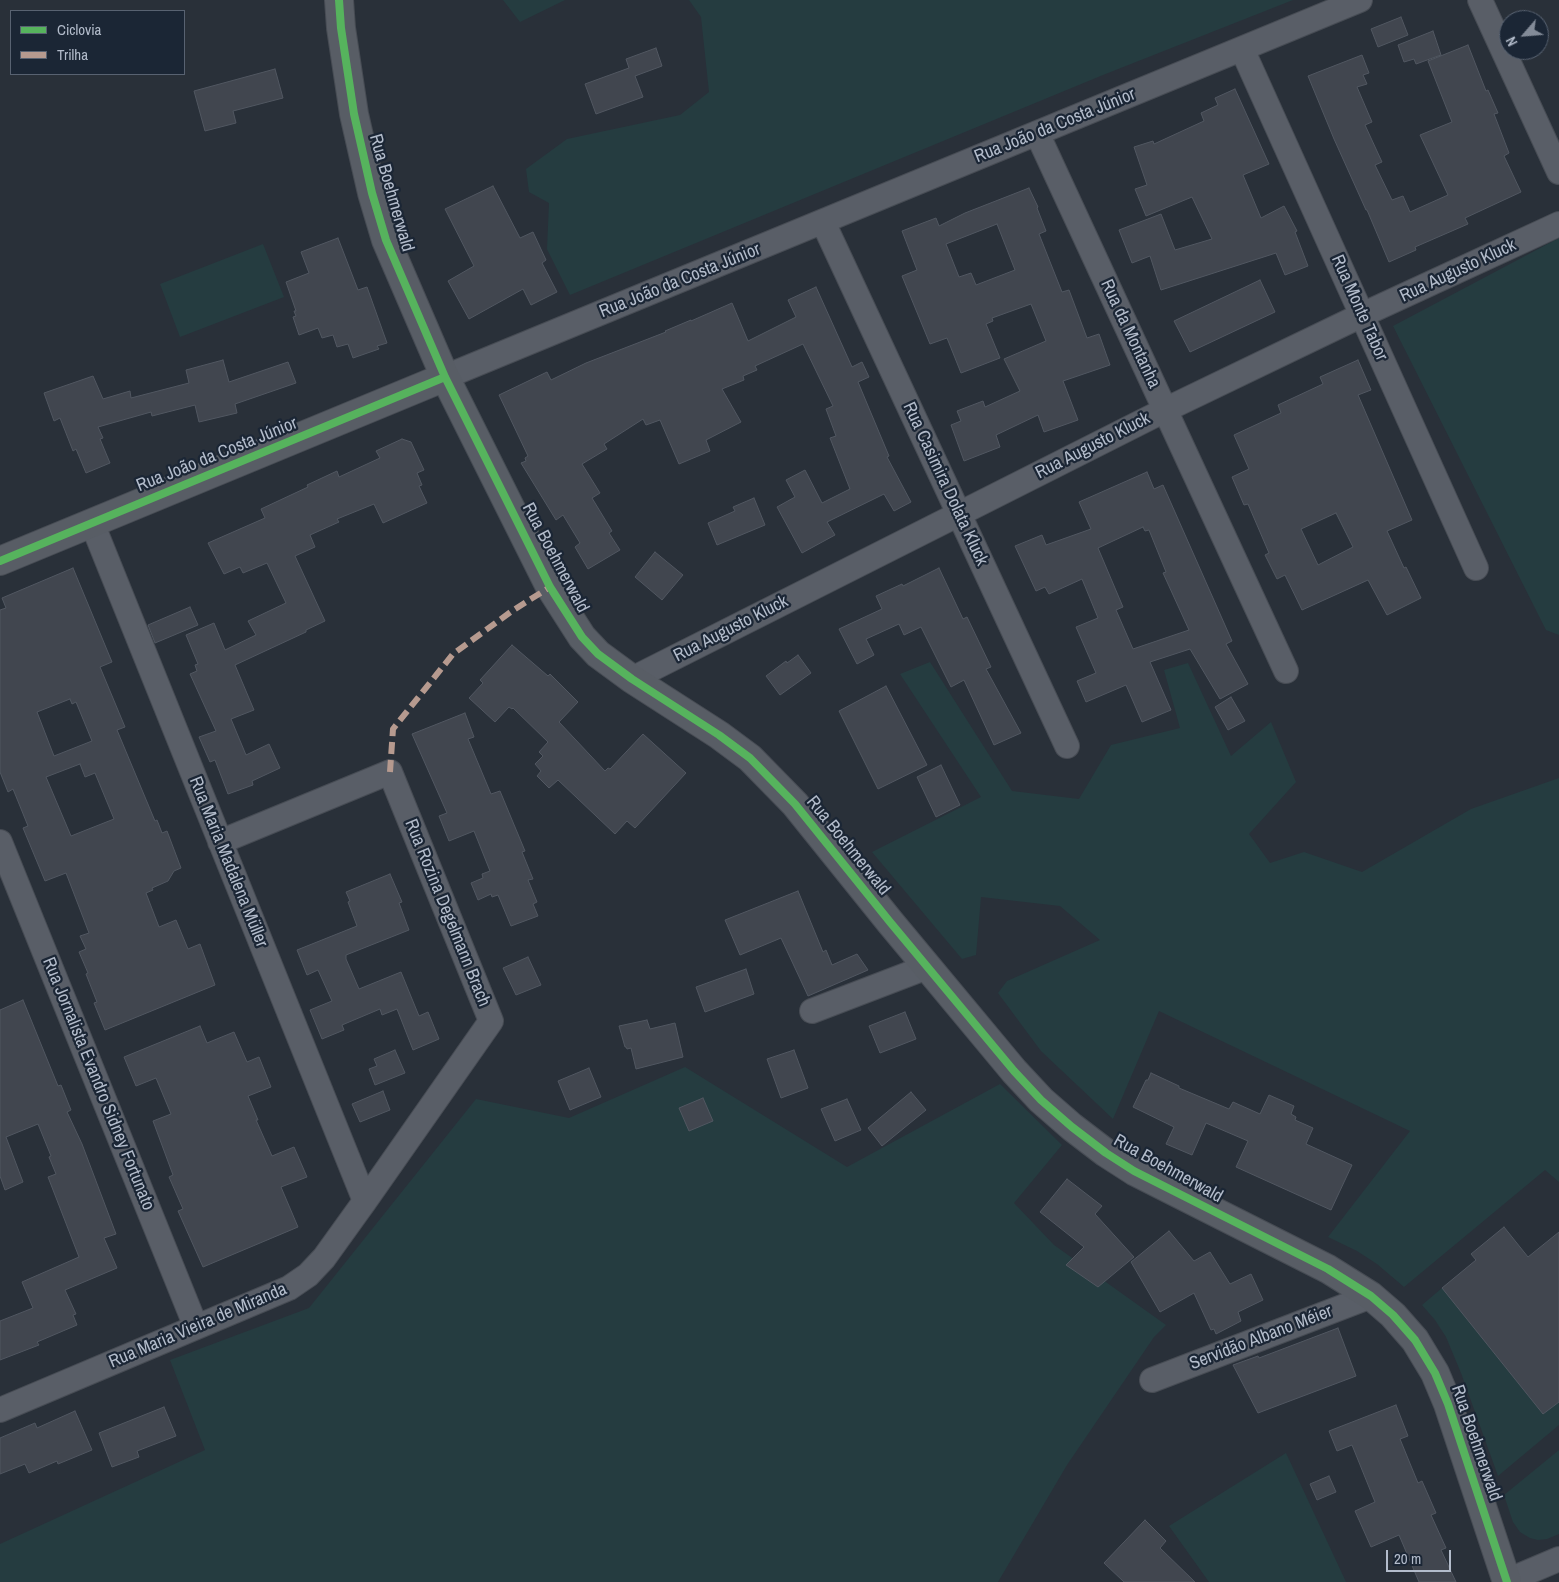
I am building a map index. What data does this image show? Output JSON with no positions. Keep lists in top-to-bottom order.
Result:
{
  "streets": {
    "main road": ["Rua João da Costa Júnior", "Rua Boehmerwald"],
    "street": [
      "Rua Augusto Kluck",
      "Rua Monte Tabor",
      "Rua da Montanha",
      "Rua Casimira Dolata Kluck",
      "Rua Maria Madalena Müller",
      "Rua Rozina Degelmann Brach",
      "Rua Jornalista Evandro Sidney Fortunato",
      "Rua Maria Vieira de Miranda",
      "Servidão Albano Méier"
    ]
  },
  "crossings": [
    ["Rua João da Costa Júnior", "Rua Boehmerwald"],
    ["Rua João da Costa Júnior", "Rua Monte Tabor"],
    ["Rua João da Costa Júnior", "Rua da Montanha"],
    ["Rua João da Costa Júnior", "Rua Casimira Dolata Kluck"],
    ["Rua João da Costa Júnior", "Rua Maria Madalena Müller"],
    ["Rua Boehmerwald", "Rua Augusto Kluck"],
    ["Rua Boehmerwald", "Servidão Albano Méier"],
    ["Rua Augusto Kluck", "Rua Monte Tabor"],
    ["Rua Augusto Kluck", "Rua da Montanha"],
    ["Rua Augusto Kluck", "Rua Casimira Dolata Kluck"],
    ["Rua Maria Madalena Müller", "Rua Rozina Degelmann Brach"],
    ["Rua Maria Madalena Müller", "Rua Maria Vieira de Miranda"],
    ["Rua Rozina Degelmann Brach", "Rua Maria Vieira de Miranda"],
    ["Rua Jornalista Evandro Sidney Fortunato", "Rua Maria Vieira de Miranda"]
  ],
  "legend": ["Ciclovia", "Trilha"],
  "scale_bar": "20 m",
  "north": "bottom left"
}
